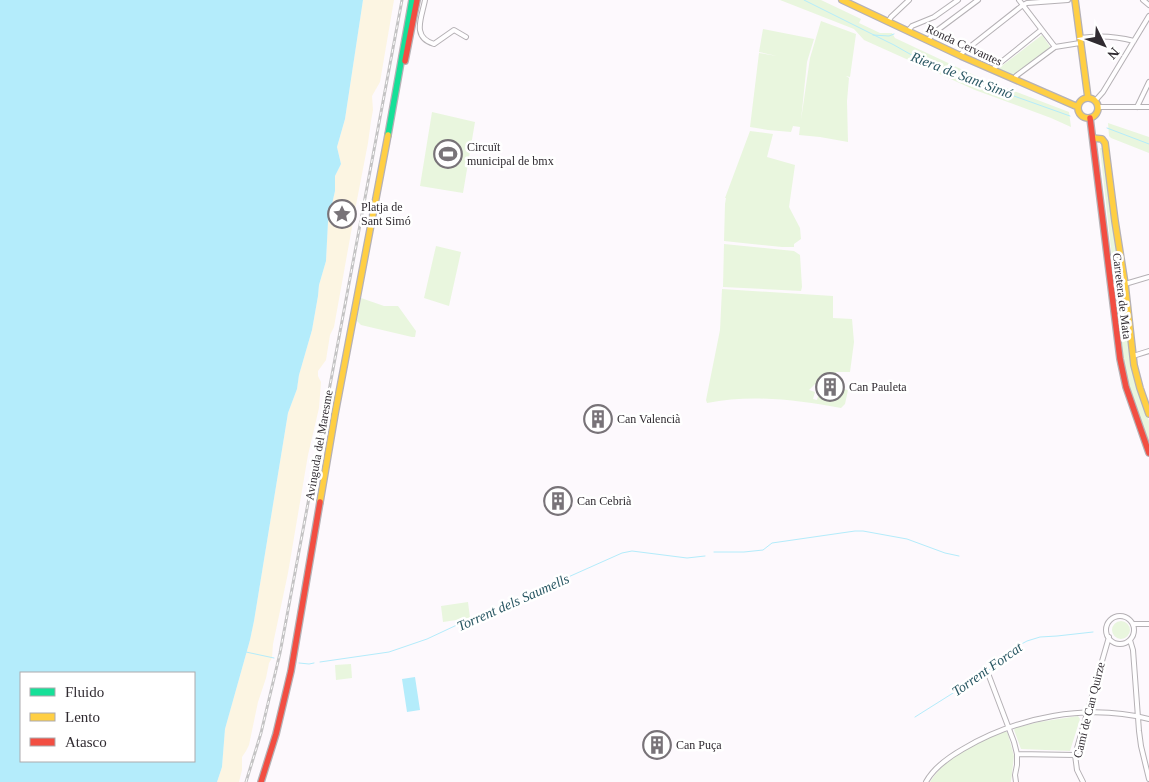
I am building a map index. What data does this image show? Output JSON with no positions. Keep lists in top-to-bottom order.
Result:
{
  "streets": {
    "street": [
      "Ronda Cervantes",
      "Carretera de Mata",
      "Avinguda del Maresme",
      "Camí de Can Quirze"
    ]
  },
  "crossings": [
    ["Ronda Cervantes", "Carretera de Mata"]
  ],
  "water": ["Riera de Sant Simó", "Torrent dels Saumells", "Torrent Forcat"],
  "places": {
    "sports": ["Circuït municipal de bmx"],
    "place": ["Platja de Sant Simó"],
    "building": [
      "Can Pauleta",
      "Can Valencià",
      "Can Cebrià",
      "Can Puça"
    ]
  },
  "legend": ["Fluido", "Lento", "Atasco"],
  "north": "bottom right"
}
